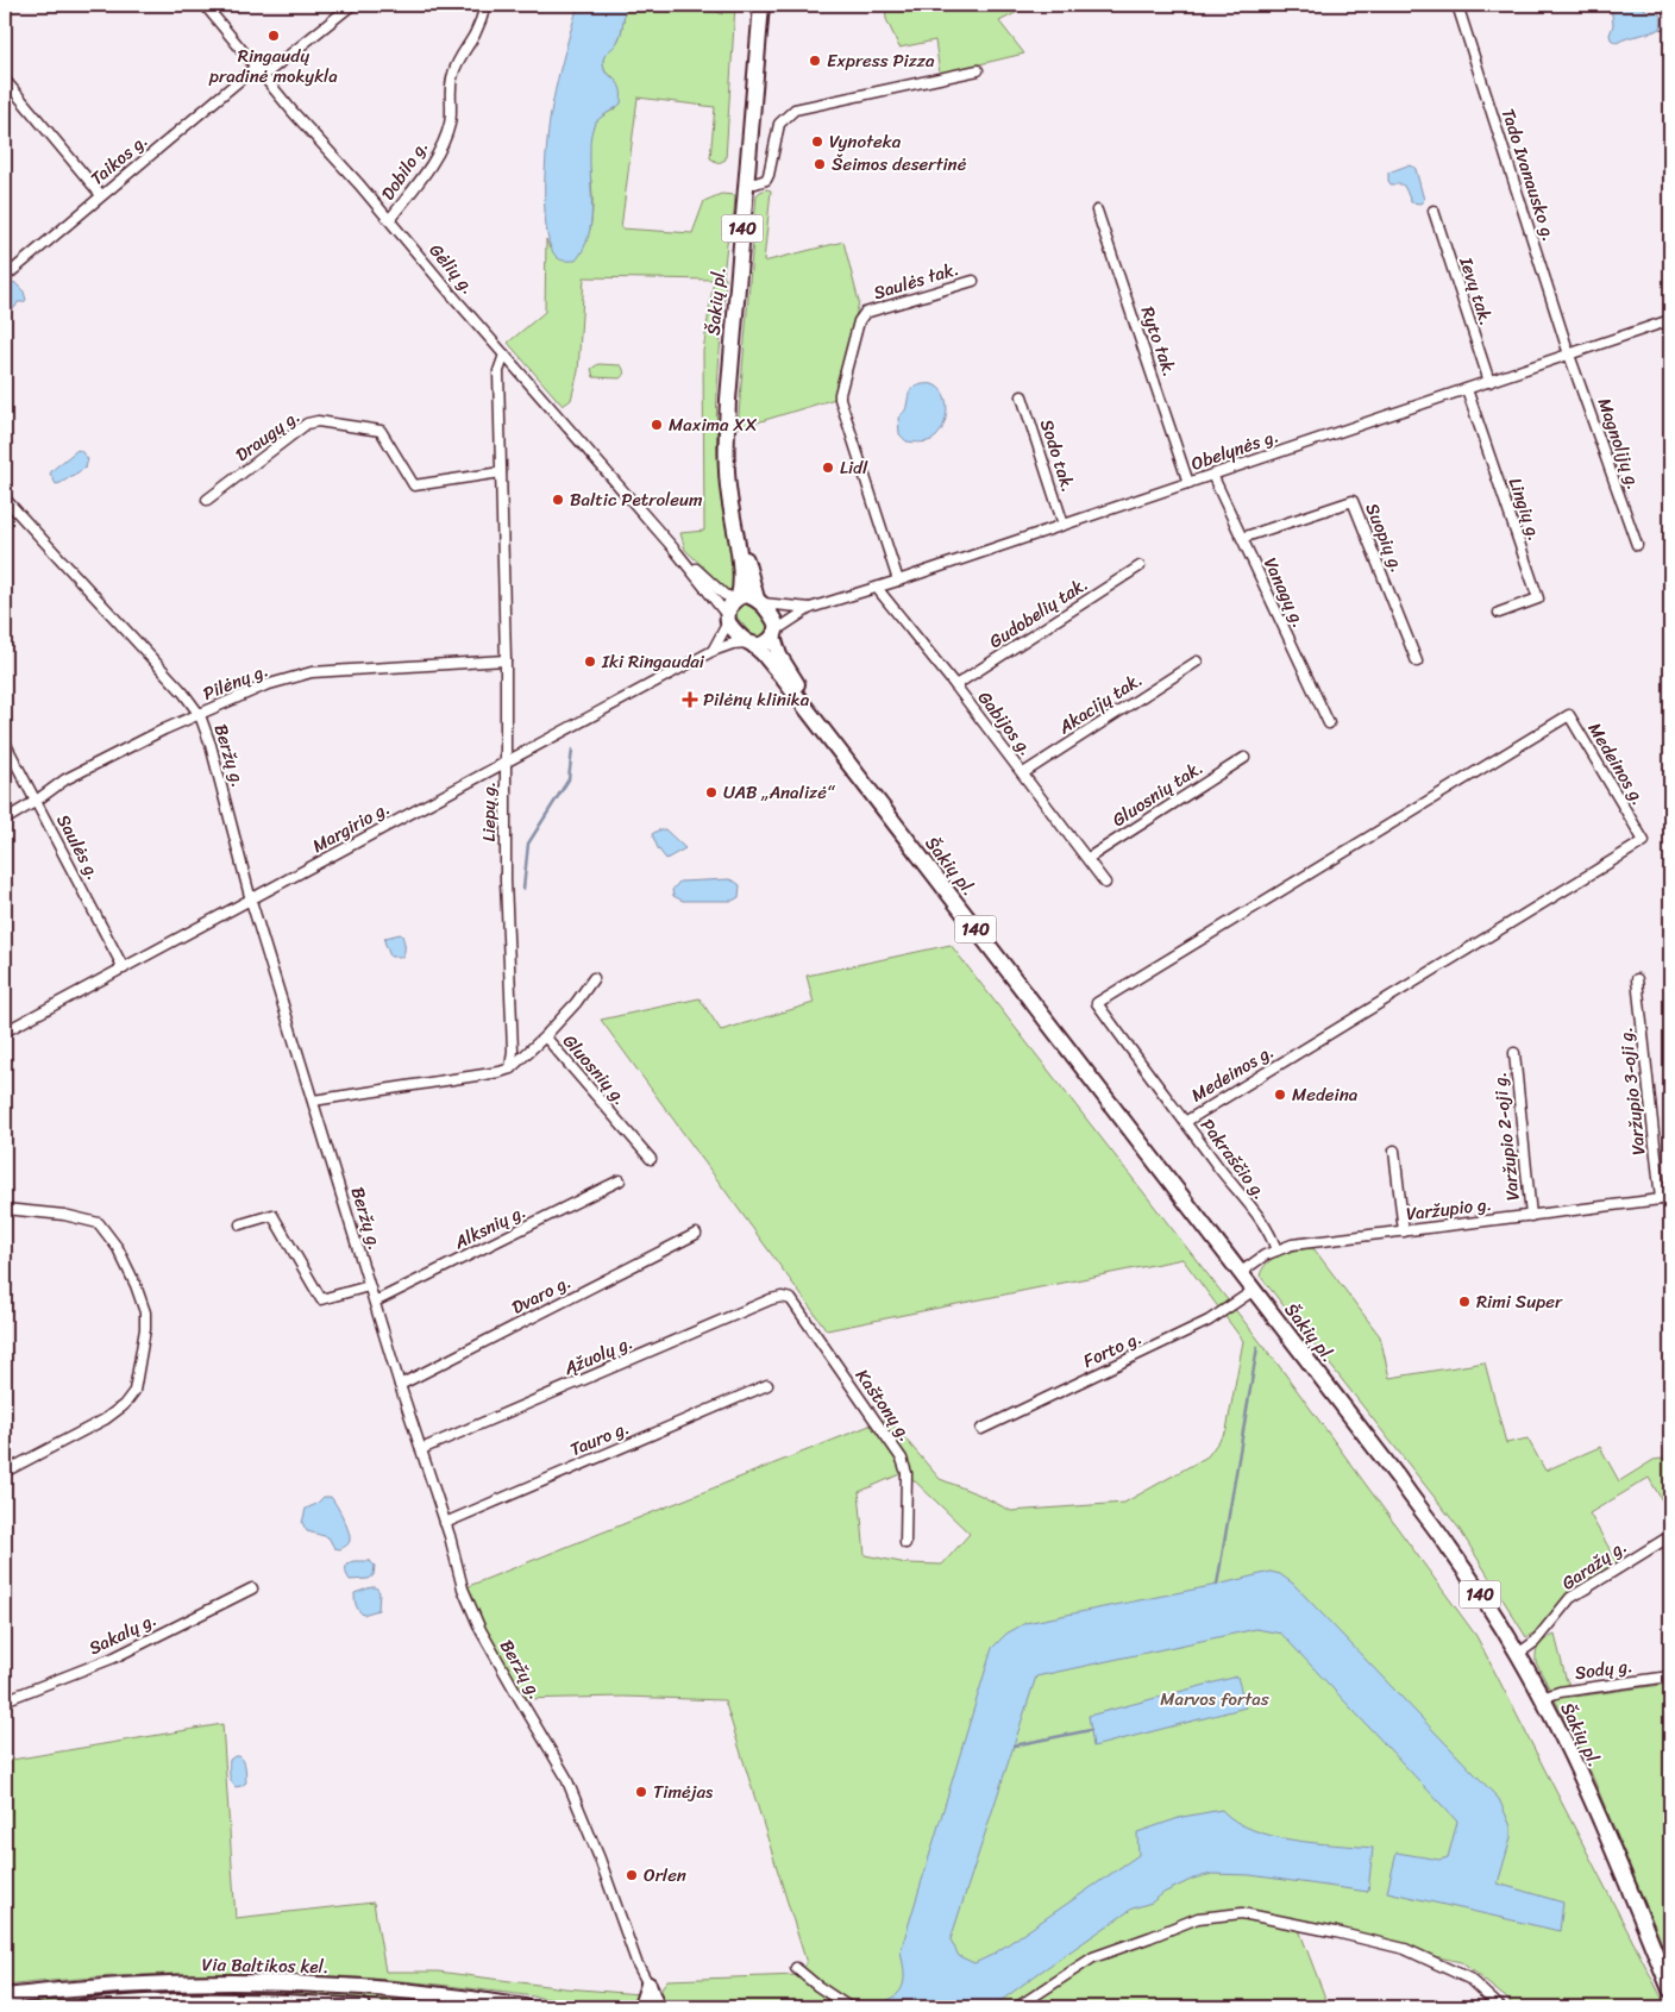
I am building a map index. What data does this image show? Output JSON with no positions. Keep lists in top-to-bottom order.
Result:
{
  "streets": {
    "main road": ["140", "Šakių pl.", "Via Baltikos kel."],
    "street": [
      "Taikos g.",
      "Dobilo g.",
      "Tado Ivanausko g.",
      "Gėlių g.",
      "Saulės tak.",
      "Ievų tak.",
      "Ryto tak.",
      "Draugų g.",
      "Magnolijų g.",
      "Obelynės g.",
      "Sodo tak.",
      "Lingių g.",
      "Suopių g.",
      "Vanagų g.",
      "Gudobelių tak.",
      "Pilėnų g.",
      "Akacijų tak.",
      "Gabijos g.",
      "Beržų g.",
      "Medeinos g.",
      "Gluosnių tak.",
      "Liepų g.",
      "Margirio g.",
      "Saulės g.",
      "Gluosnių g.",
      "Varžupio 3-oji g.",
      "Varžupio 2-oji g.",
      "Pakraščio g.",
      "Varžupio g.",
      "Alksnių g.",
      "Dvaro g.",
      "Forto g.",
      "Ąžuolų g.",
      "Kaštonų g.",
      "Tauro g.",
      "Garažų g.",
      "Sakalų g.",
      "Sodų g."
    ]
  },
  "crossings": [
    ["Taikos g.", "Gėlių g."],
    ["Dobilo g.", "Gėlių g."],
    ["Tado Ivanausko g.", "Magnolijų g."],
    ["Tado Ivanausko g.", "Obelynės g."],
    ["140", "Gėlių g."],
    ["140", "Šakių pl."],
    ["140", "Obelynės g."],
    ["140", "Margirio g."],
    ["Gėlių g.", "Šakių pl."],
    ["Gėlių g.", "Obelynės g."],
    ["Gėlių g.", "Liepų g."],
    ["Gėlių g.", "Margirio g."],
    ["Saulės tak.", "Obelynės g."],
    ["Ievų tak.", "Obelynės g."],
    ["Šakių pl.", "Obelynės g."],
    ["Šakių pl.", "Margirio g."],
    ["Šakių pl.", "Varžupio g."],
    ["Šakių pl.", "Forto g."],
    ["Šakių pl.", "Garažų g."],
    ["Šakių pl.", "Sodų g."],
    ["Ryto tak.", "Obelynės g."],
    ["Draugų g.", "Liepų g."],
    ["Magnolijų g.", "Obelynės g."],
    ["Obelynės g.", "Sodo tak."],
    ["Obelynės g.", "Lingių g."],
    ["Obelynės g.", "Vanagų g."],
    ["Obelynės g.", "Gabijos g."],
    ["Obelynės g.", "Margirio g."],
    ["Suopių g.", "Vanagų g."],
    ["Gudobelių tak.", "Gabijos g."],
    ["Pilėnų g.", "Beržų g."],
    ["Pilėnų g.", "Liepų g."],
    ["Pilėnų g.", "Saulės g."],
    ["Akacijų tak.", "Gabijos g."],
    ["Gabijos g.", "Gluosnių tak."],
    ["Beržų g.", "Margirio g."],
    ["Beržų g.", "Alksnių g."],
    ["Beržų g.", "Dvaro g."],
    ["Beržų g.", "Ąžuolų g."],
    ["Beržų g.", "Tauro g."],
    ["Medeinos g.", "Pakraščio g."],
    ["Liepų g.", "Margirio g."],
    ["Liepų g.", "Gluosnių g."],
    ["Margirio g.", "Saulės g."],
    ["Varžupio 3-oji g.", "Varžupio g."],
    ["Varžupio 2-oji g.", "Varžupio g."],
    ["Pakraščio g.", "Varžupio g."],
    ["Ąžuolų g.", "Kaštonų g."]
  ],
  "parks": ["Marvos fortas"],
  "places": {
    "other": [
      "Ringaudų pradinė mokykla",
      "Express Pizza",
      "Vynoteka",
      "Šeimos desertinė",
      "Maxima XX",
      "Lidl",
      "Baltic Petroleum",
      "Iki Ringaudai",
      "UAB „Analizė“",
      "Medeina",
      "Rimi Super",
      "Timėjas",
      "Orlen"
    ],
    "health": ["Pilėnų klinika"]
  }
}
